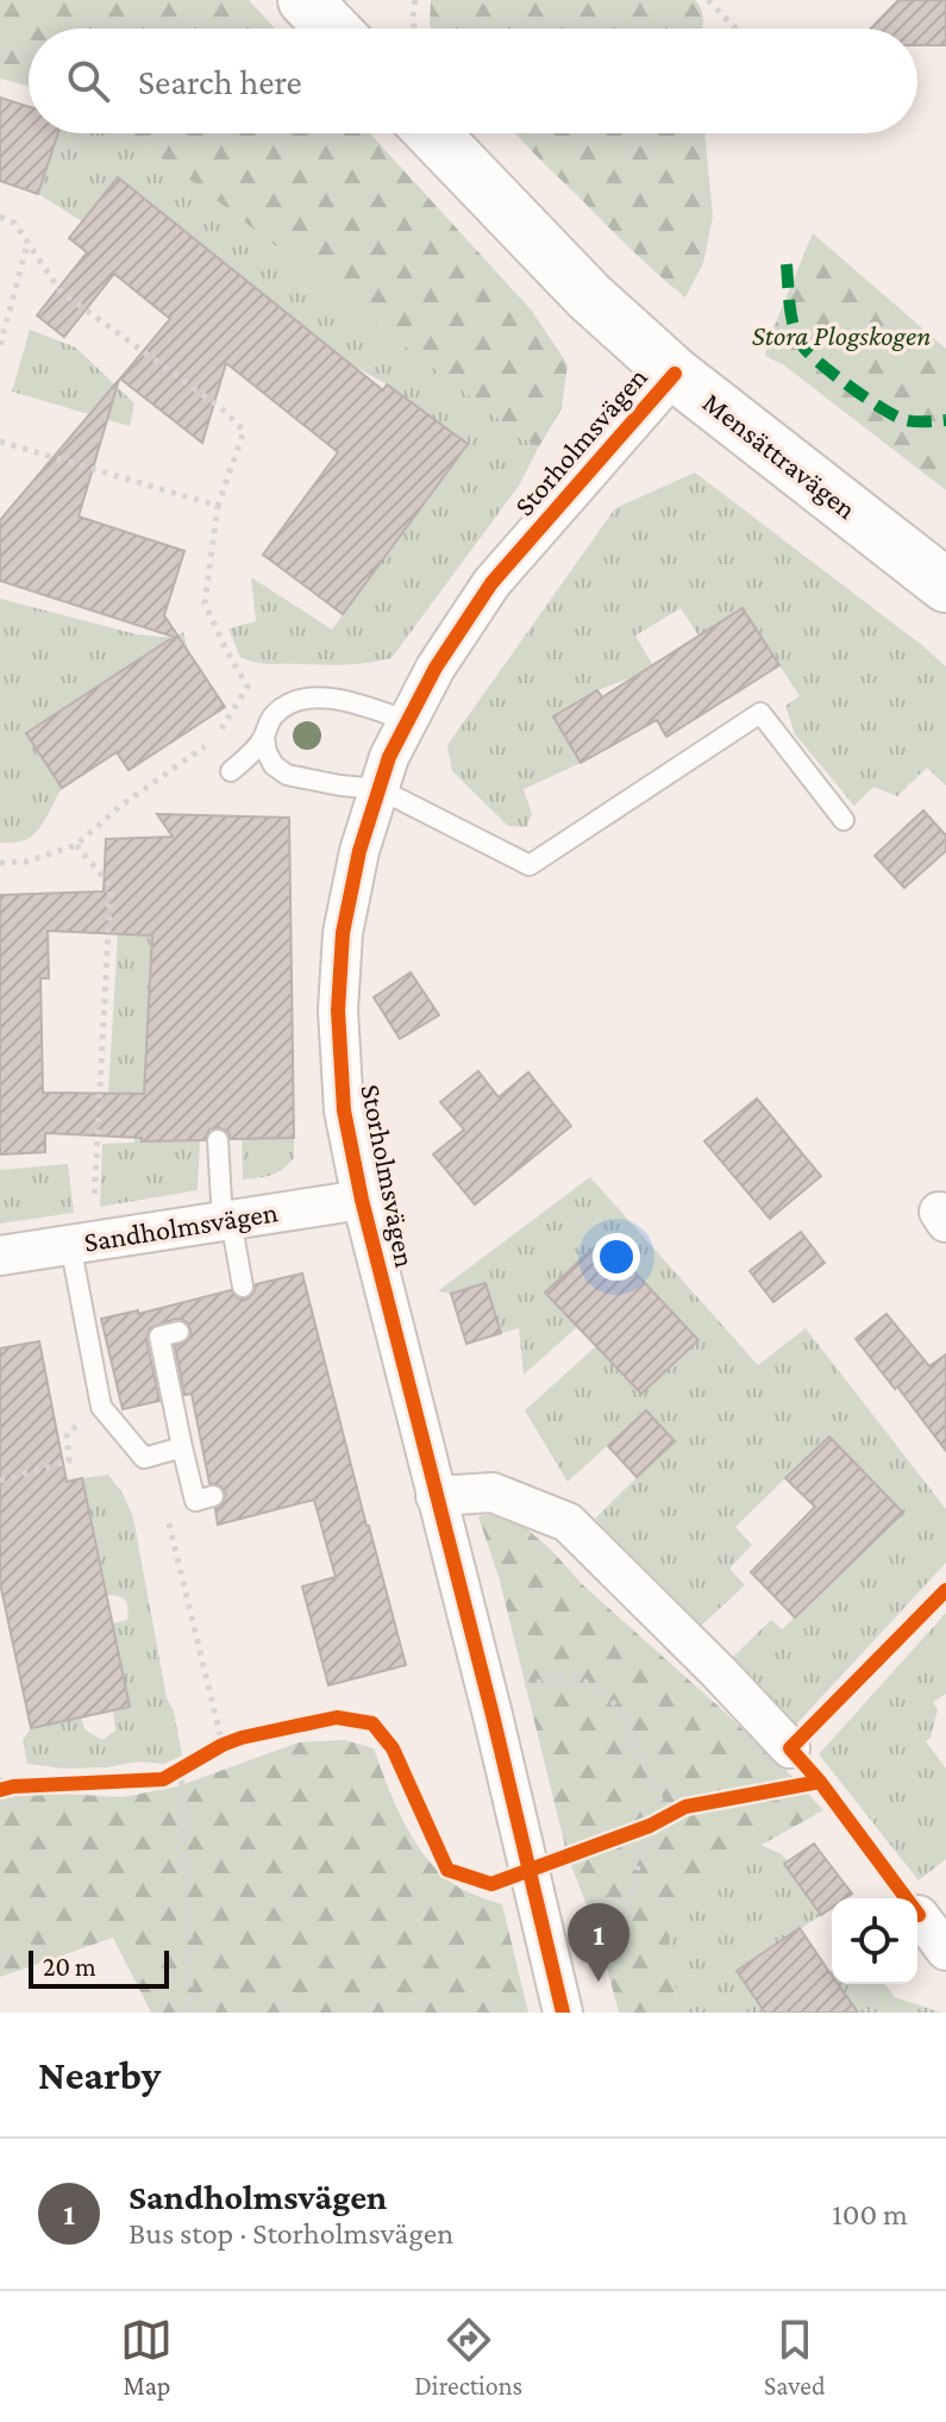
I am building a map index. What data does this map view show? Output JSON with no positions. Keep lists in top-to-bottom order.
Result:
{
  "streets": {
    "street": ["Storholmsvägen", "Mensättravägen", "Sandholmsvägen"]
  },
  "crossings": [
    ["Storholmsvägen", "Mensättravägen"],
    ["Storholmsvägen", "Sandholmsvägen"]
  ],
  "parks": ["Stora Plogskogen"],
  "scale_bar": "20 m",
  "page": {
    "search": "Search here",
    "pins": "1",
    "scale": "20 m",
    "heading": "Nearby",
    "list": [
      {
        "mark": "1",
        "name": "Sandholmsvägen",
        "note": "Bus stop · Storholmsvägen",
        "value": "100 m"
      }
    ],
    "nav": ["Map", "Directions", "Saved"]
  }
}
